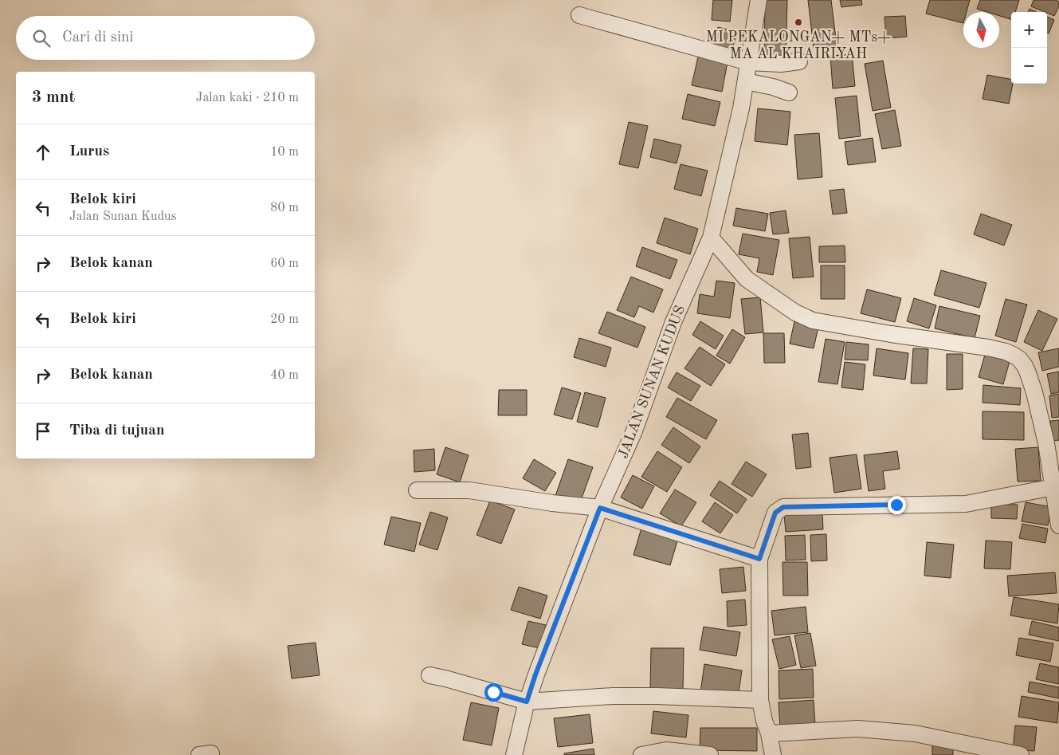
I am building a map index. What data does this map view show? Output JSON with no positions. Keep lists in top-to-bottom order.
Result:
{
  "streets": {
    "street": ["JALAN SUNAN KUDUS"]
  },
  "places": ["MI PEKALONGAN+ MTs+ MA AL KHAIRIYAH"],
  "north": "bottom",
  "page": {
    "map_buttons": ["+", "−"],
    "search": "Cari di sini",
    "heading": ["3 mnt", "Jalan kaki · 210 m"],
    "list": [
      ["Lurus", "10 m"],
      ["Belok kiri", "Jalan Sunan Kudus", "80 m"],
      ["Belok kanan", "60 m"],
      ["Belok kiri", "20 m"],
      ["Belok kanan", "40 m"],
      "Tiba di tujuan"
    ]
  }
}
